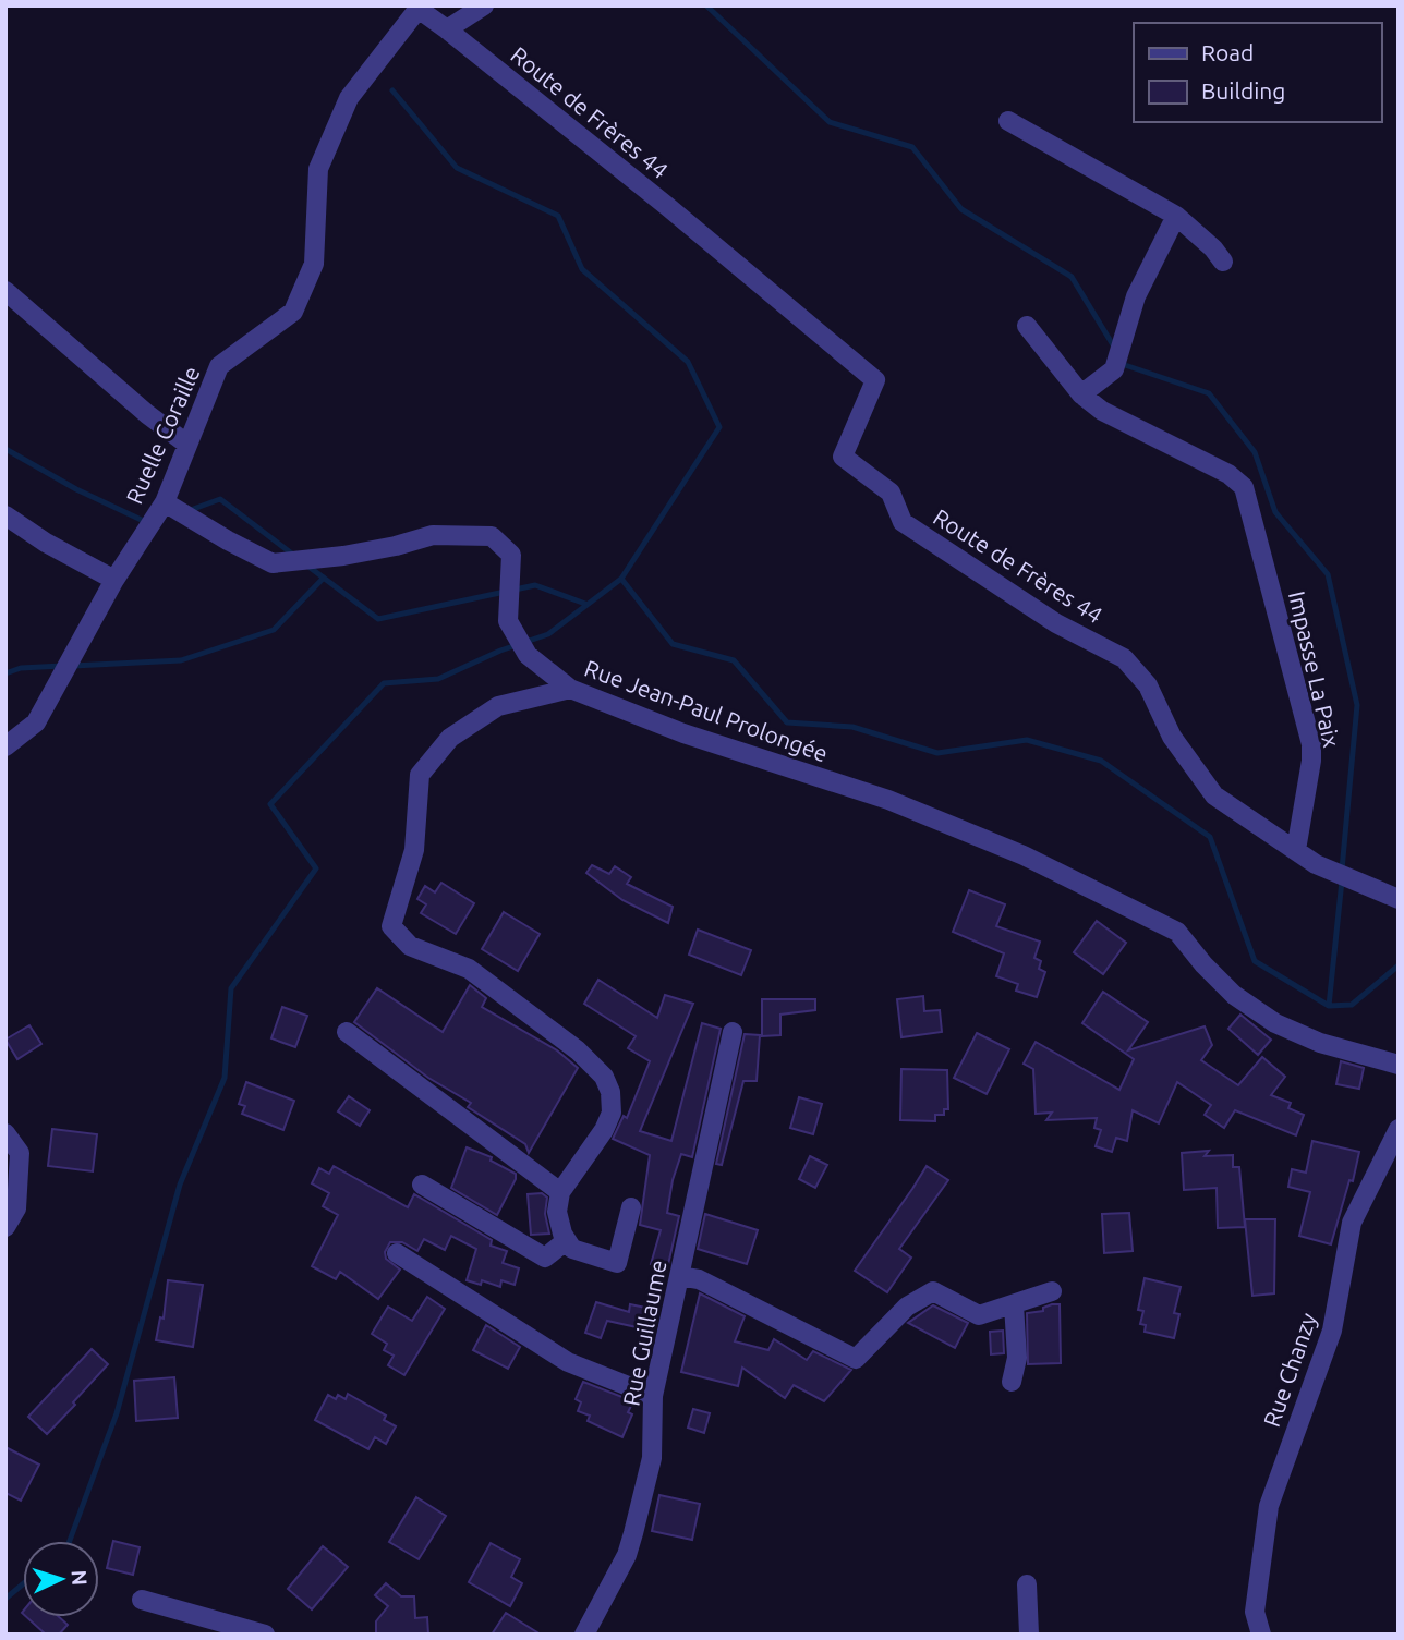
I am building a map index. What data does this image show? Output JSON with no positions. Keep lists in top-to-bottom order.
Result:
{
  "streets": {
    "street": [
      "Route de Frères 44",
      "Ruelle Coraille",
      "Impasse La Paix",
      "Rue Jean-Paul Prolongée",
      "Rue Guillaume",
      "Rue Chanzy"
    ]
  },
  "crossings": [
    ["Route de Frères 44", "Ruelle Coraille"],
    ["Route de Frères 44", "Impasse La Paix"],
    ["Ruelle Coraille", "Rue Jean-Paul Prolongée"]
  ],
  "legend": ["Road", "Building"],
  "north": "right"
}
